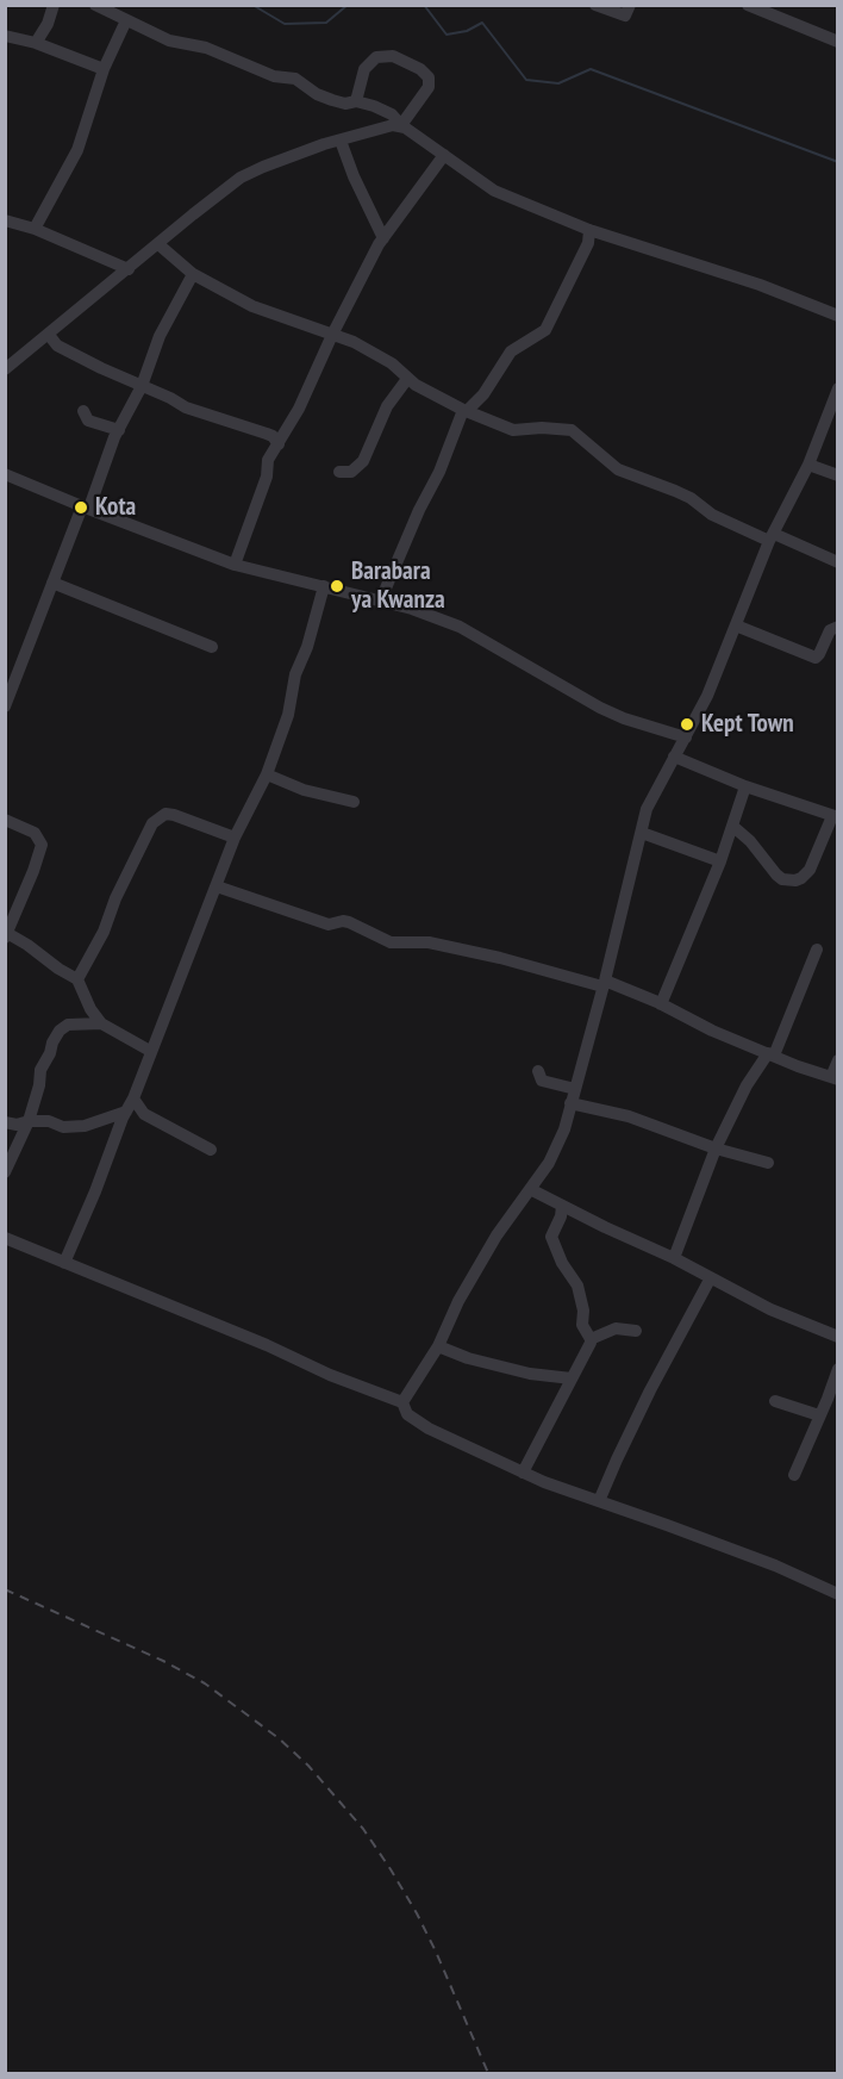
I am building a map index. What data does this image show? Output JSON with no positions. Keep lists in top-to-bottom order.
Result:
{
  "places": ["Kota", "Barabara ya Kwanza", "Kept Town"]
}
